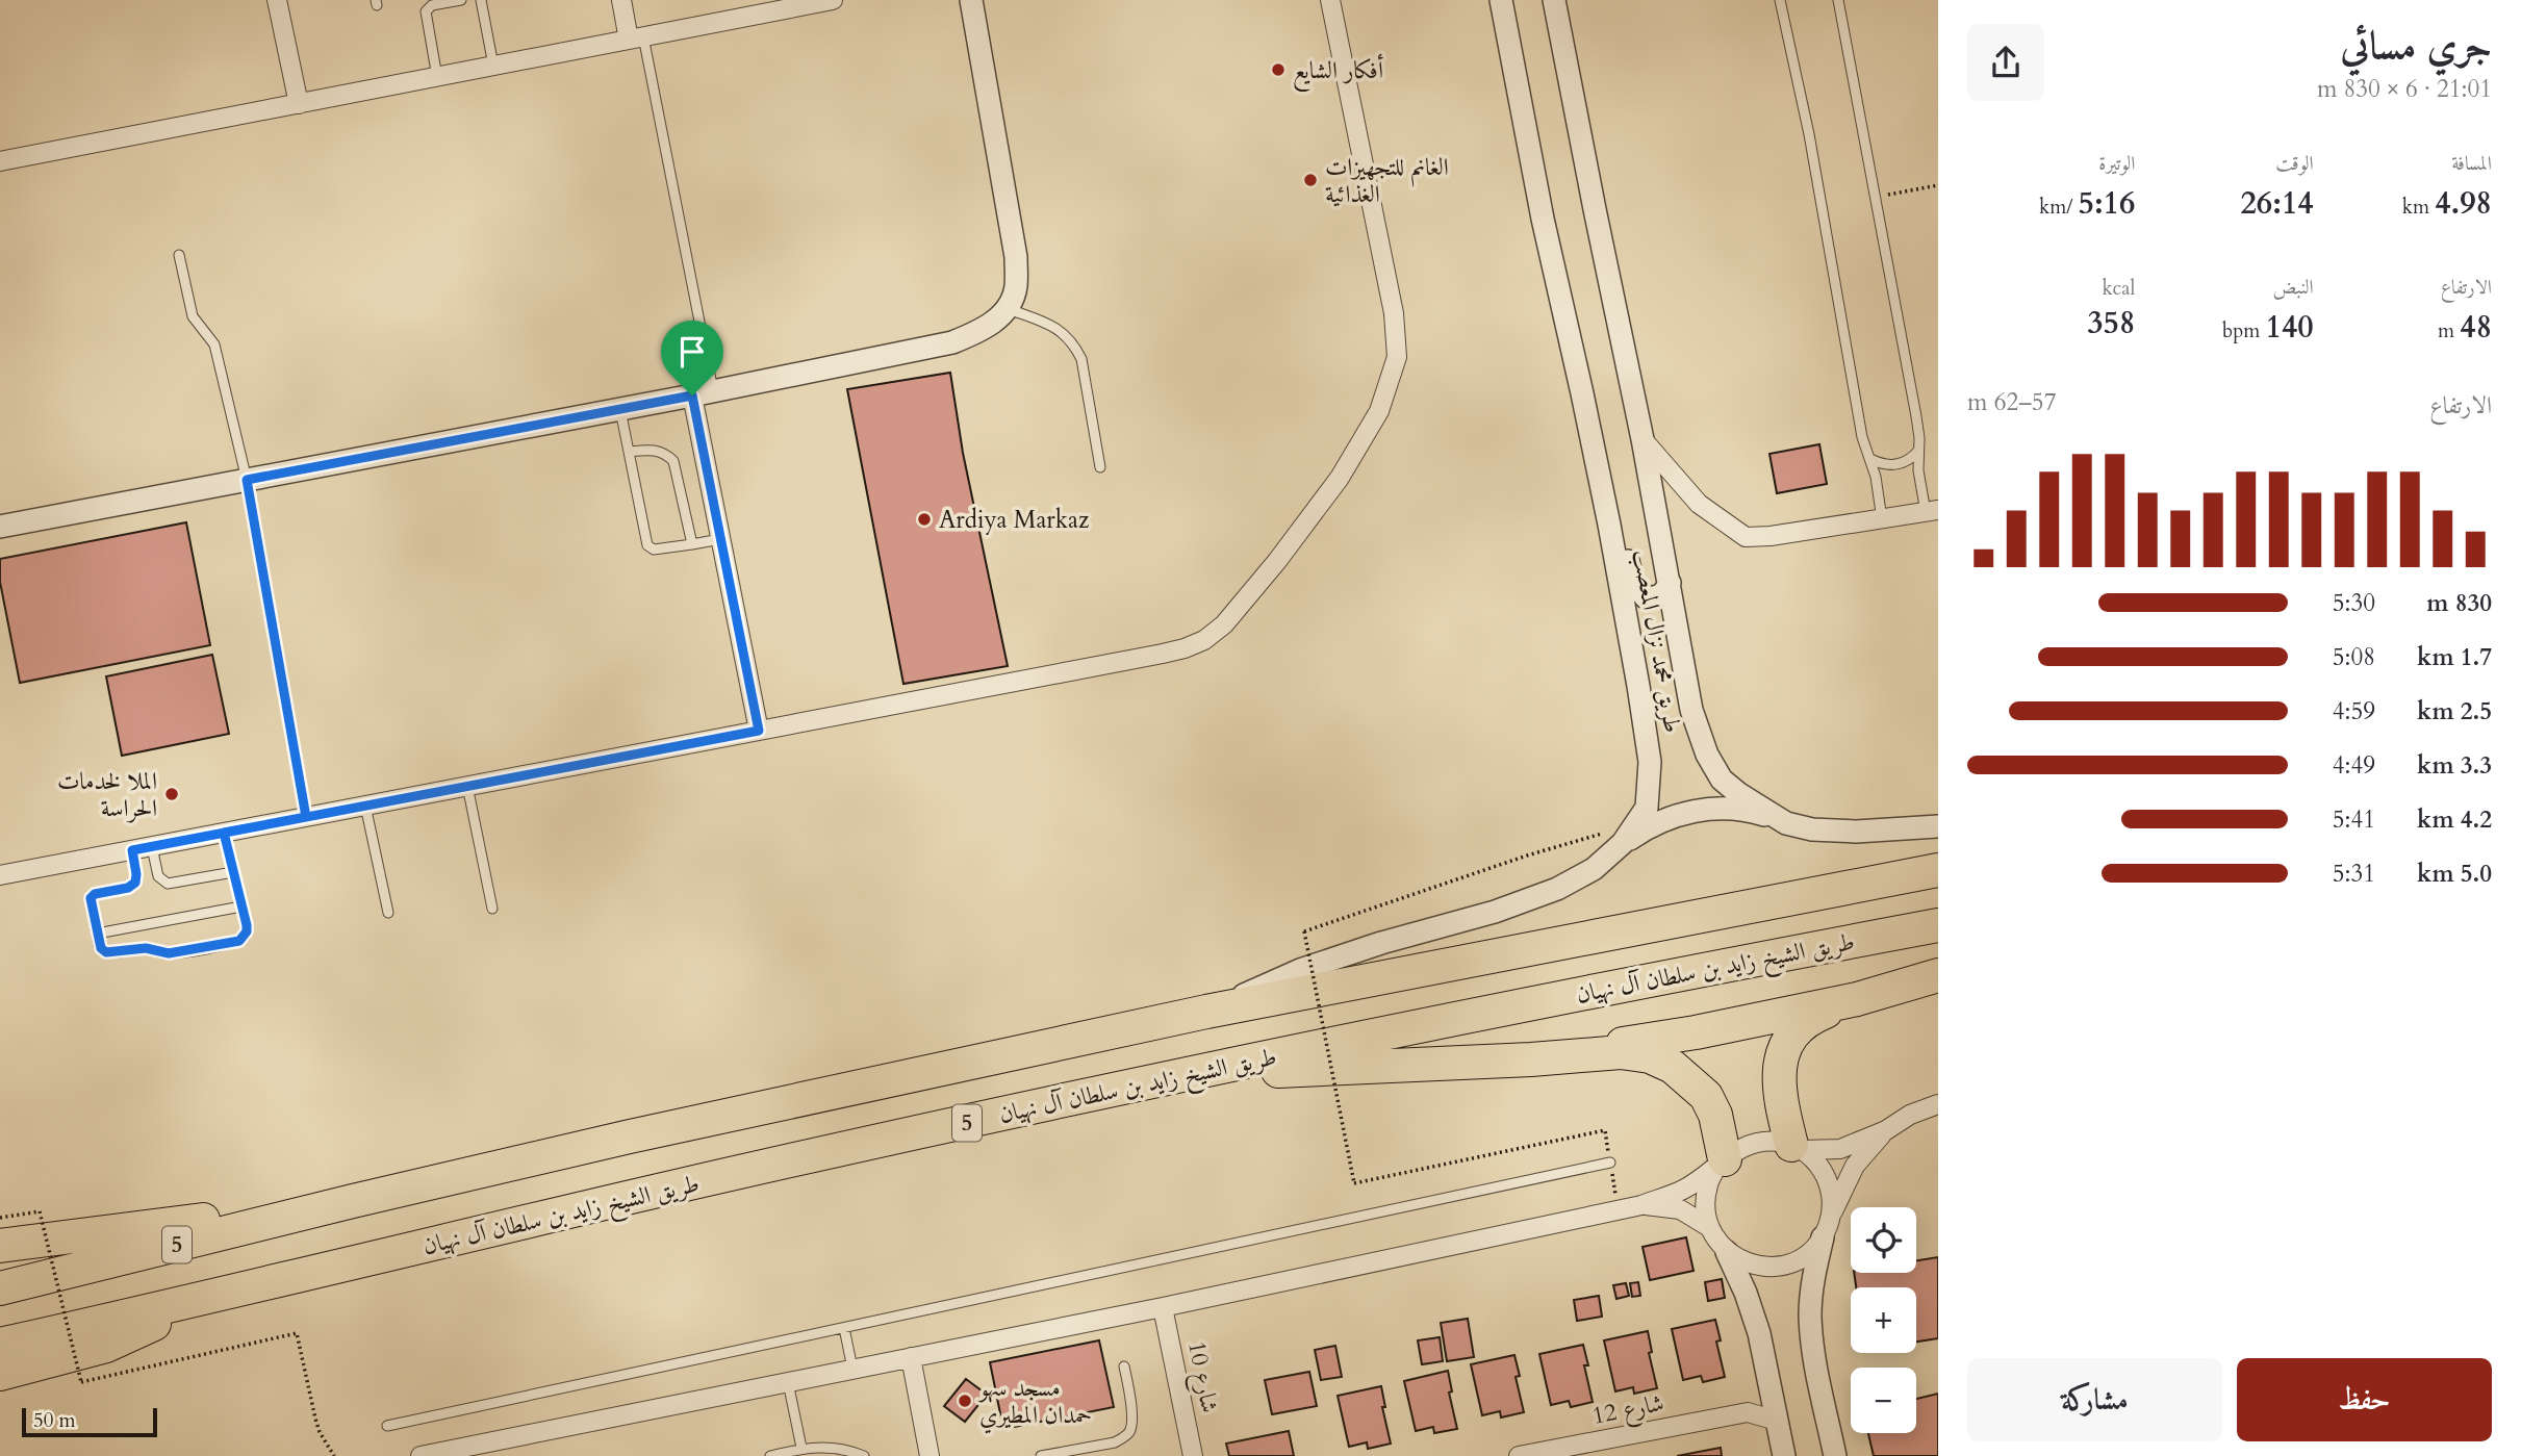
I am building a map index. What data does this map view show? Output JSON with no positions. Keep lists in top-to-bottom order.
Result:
{
  "streets": {
    "highway": ["طريق الشيخ زايد بن سلطان آل نهيان", "5"],
    "street": ["طريق محمد نزال المعصب", "شارع 10", "شارع 12"]
  },
  "crossings": [
    ["طريق محمد نزال المعصب", "5"]
  ],
  "places": [
    "أفكار الشايع",
    "الغانم للتجهيزات الغذائية",
    "Ardiya Markaz",
    "الملا لخدمات الحراسة",
    "مسجد سهو حمدان المطيري"
  ],
  "scale_bar": "50 m",
  "page": {
    "heading": ["جري مسائي", "21:01 · 6 × 830 m"],
    "stats": [
      ["المسافة", "4.98 km"],
      ["الوقت", "26:14"],
      ["الوتيرة", "5:16 /km"],
      ["الارتفاع", "48 m"],
      ["النبض", "140 bpm"],
      ["kcal", "358"]
    ],
    "chart": ["الارتفاع", "57–62 m"],
    "list": [
      {
        "name": "830 m",
        "note": "5:30"
      },
      {
        "name": "1.7 km",
        "note": "5:08"
      },
      {
        "name": "2.5 km",
        "note": "4:59"
      },
      {
        "name": "3.3 km",
        "note": "4:49"
      },
      {
        "name": "4.2 km",
        "note": "5:41"
      },
      {
        "name": "5.0 km",
        "note": "5:31"
      }
    ],
    "map_buttons": ["+", "−"],
    "buttons": ["حفظ", "مشاركة"],
    "scale": "50 m"
  }
}
